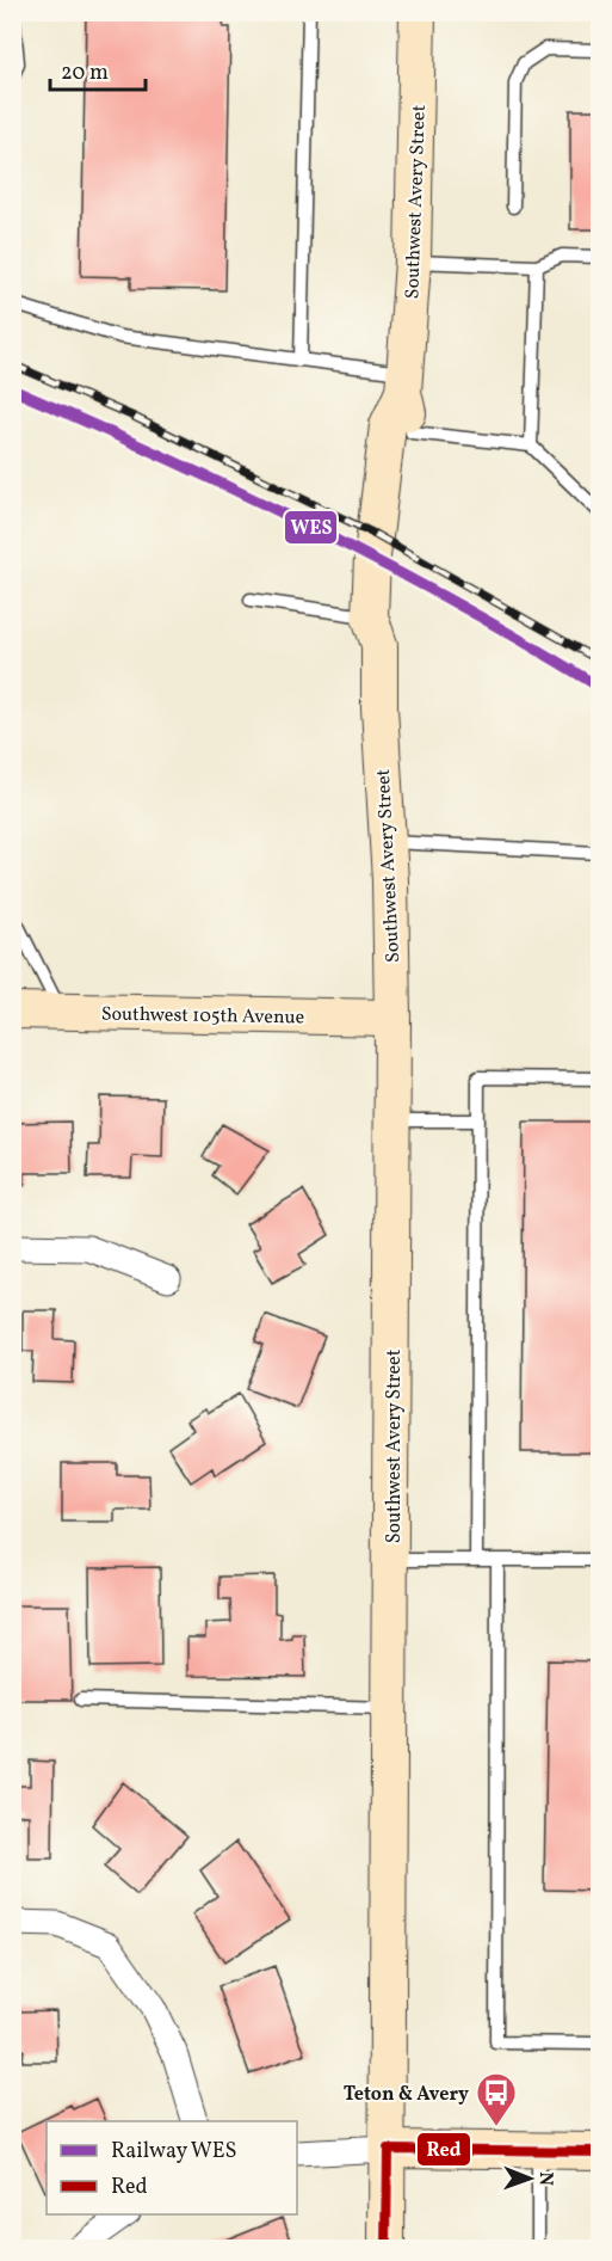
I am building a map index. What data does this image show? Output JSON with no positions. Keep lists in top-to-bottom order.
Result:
{
  "streets": {
    "main road": ["Southwest Avery Street", "Southwest 105th Avenue"]
  },
  "crossings": [
    ["Southwest Avery Street", "Southwest 105th Avenue"]
  ],
  "places": {
    "bus stop": ["Teton & Avery"]
  },
  "lines": ["rail line WES", "transit line Red"],
  "legend": ["Railway WES", "Red"],
  "scale_bar": "20 m",
  "north": "right"
}
